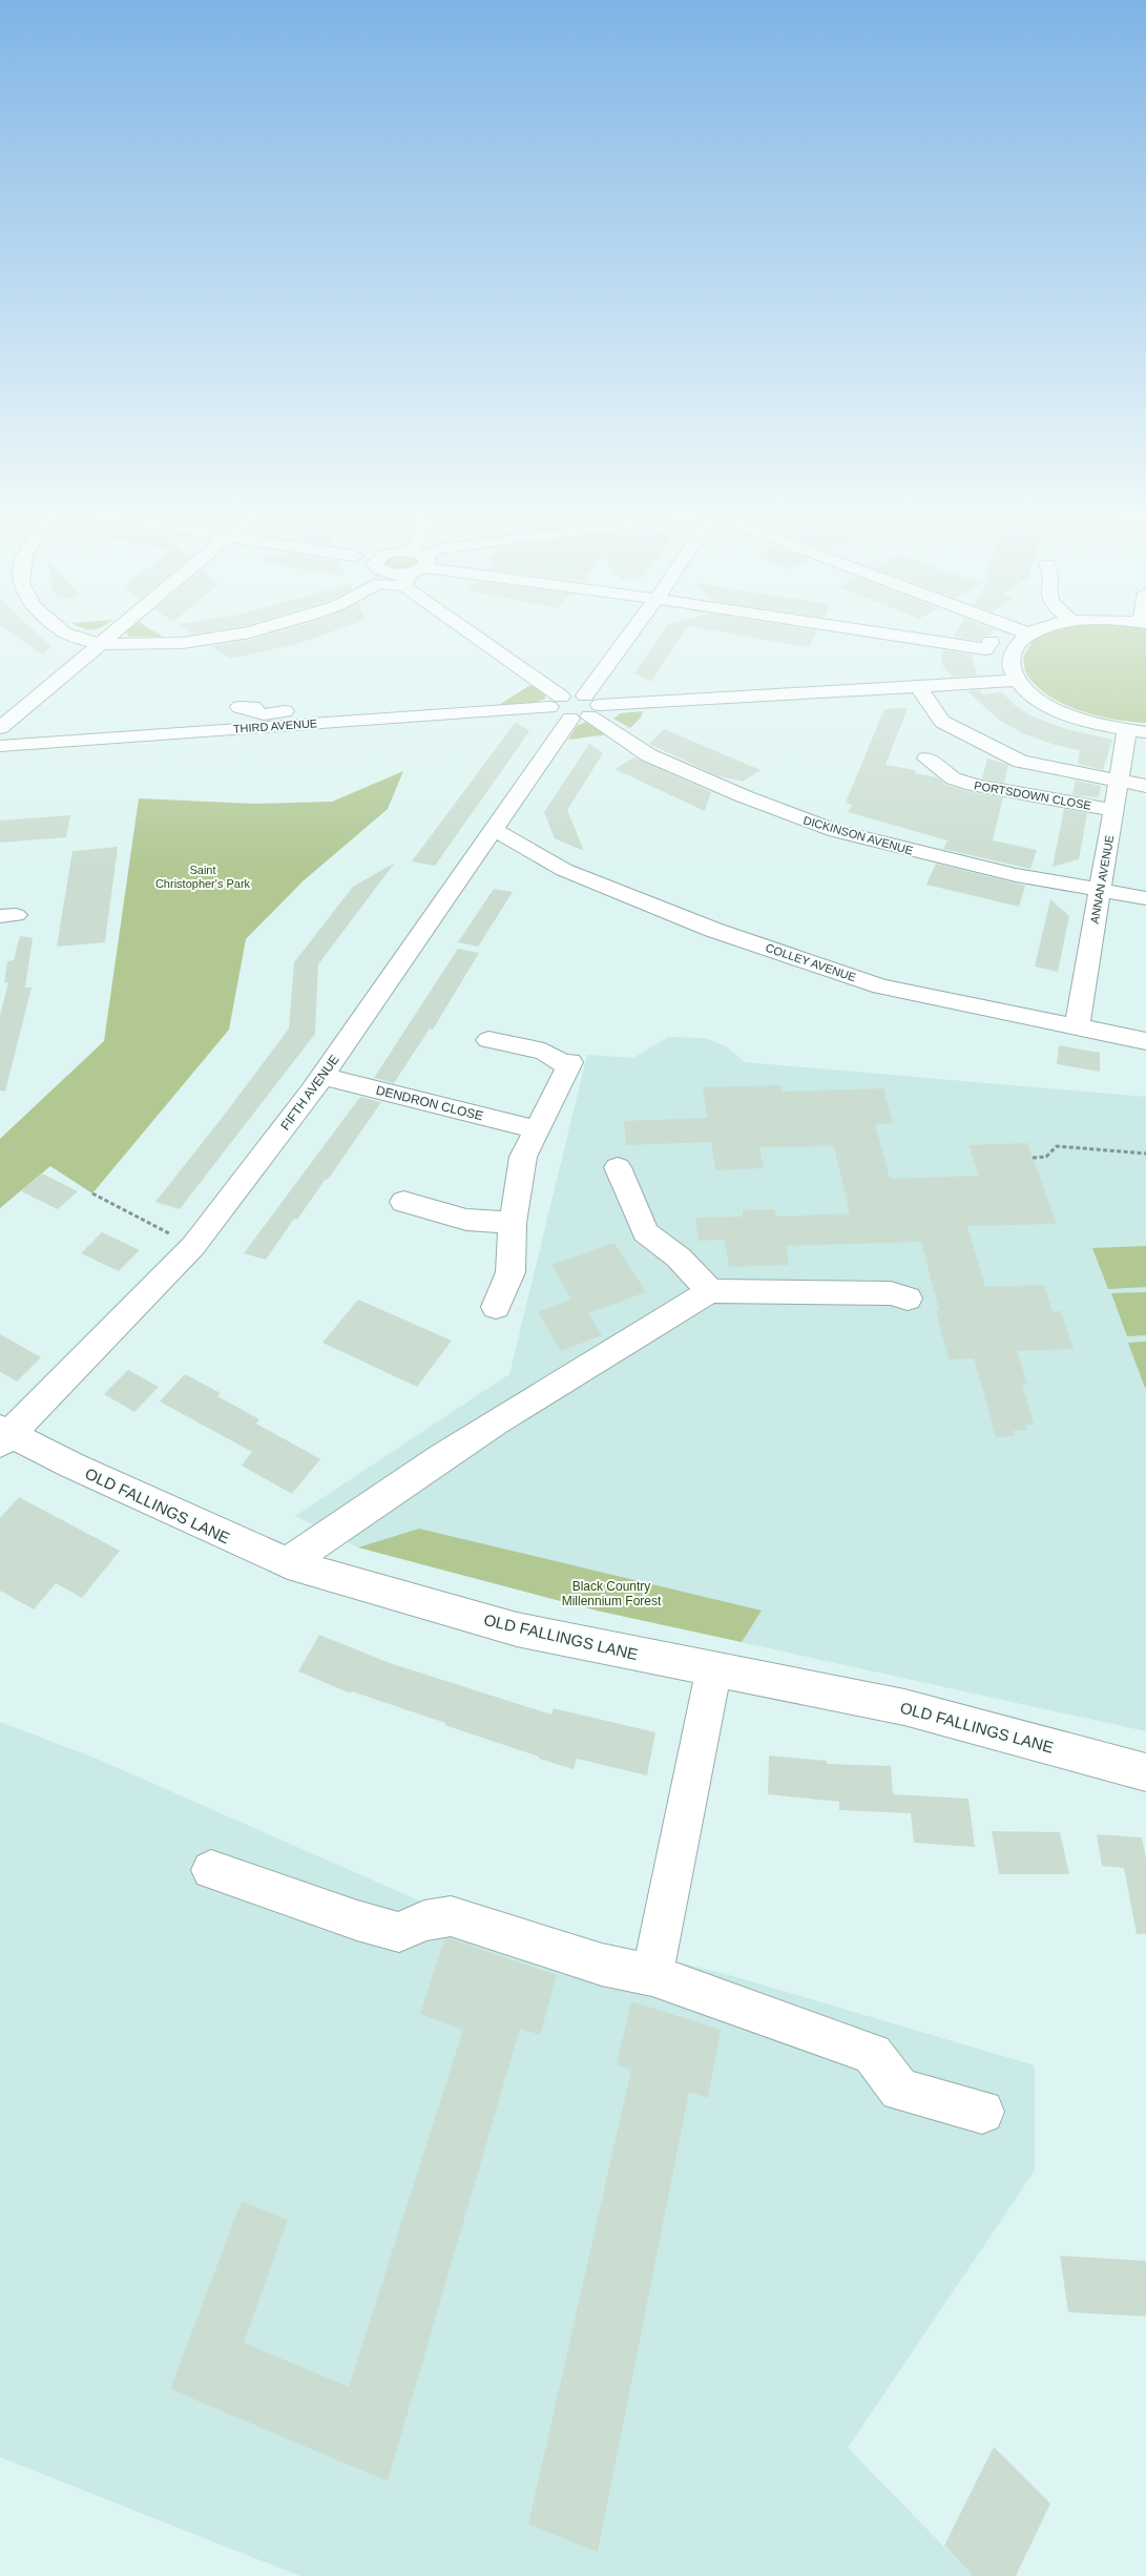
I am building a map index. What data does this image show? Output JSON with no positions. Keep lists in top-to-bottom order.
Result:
{
  "streets": {
    "street": [
      "THIRD AVENUE",
      "PORTSDOWN CLOSE",
      "DICKINSON AVENUE",
      "ANNAN AVENUE",
      "COLLEY AVENUE",
      "FIFTH AVENUE",
      "DENDRON CLOSE",
      "OLD FALLINGS LANE"
    ]
  },
  "crossings": [
    ["THIRD AVENUE", "DICKINSON AVENUE"],
    ["THIRD AVENUE", "FIFTH AVENUE"],
    ["PORTSDOWN CLOSE", "ANNAN AVENUE"],
    ["DICKINSON AVENUE", "ANNAN AVENUE"],
    ["DICKINSON AVENUE", "FIFTH AVENUE"],
    ["ANNAN AVENUE", "COLLEY AVENUE"],
    ["COLLEY AVENUE", "FIFTH AVENUE"],
    ["FIFTH AVENUE", "DENDRON CLOSE"],
    ["FIFTH AVENUE", "OLD FALLINGS LANE"]
  ],
  "parks": ["Saint Christopher's Park", "Black Country Millennium Forest"]
}
